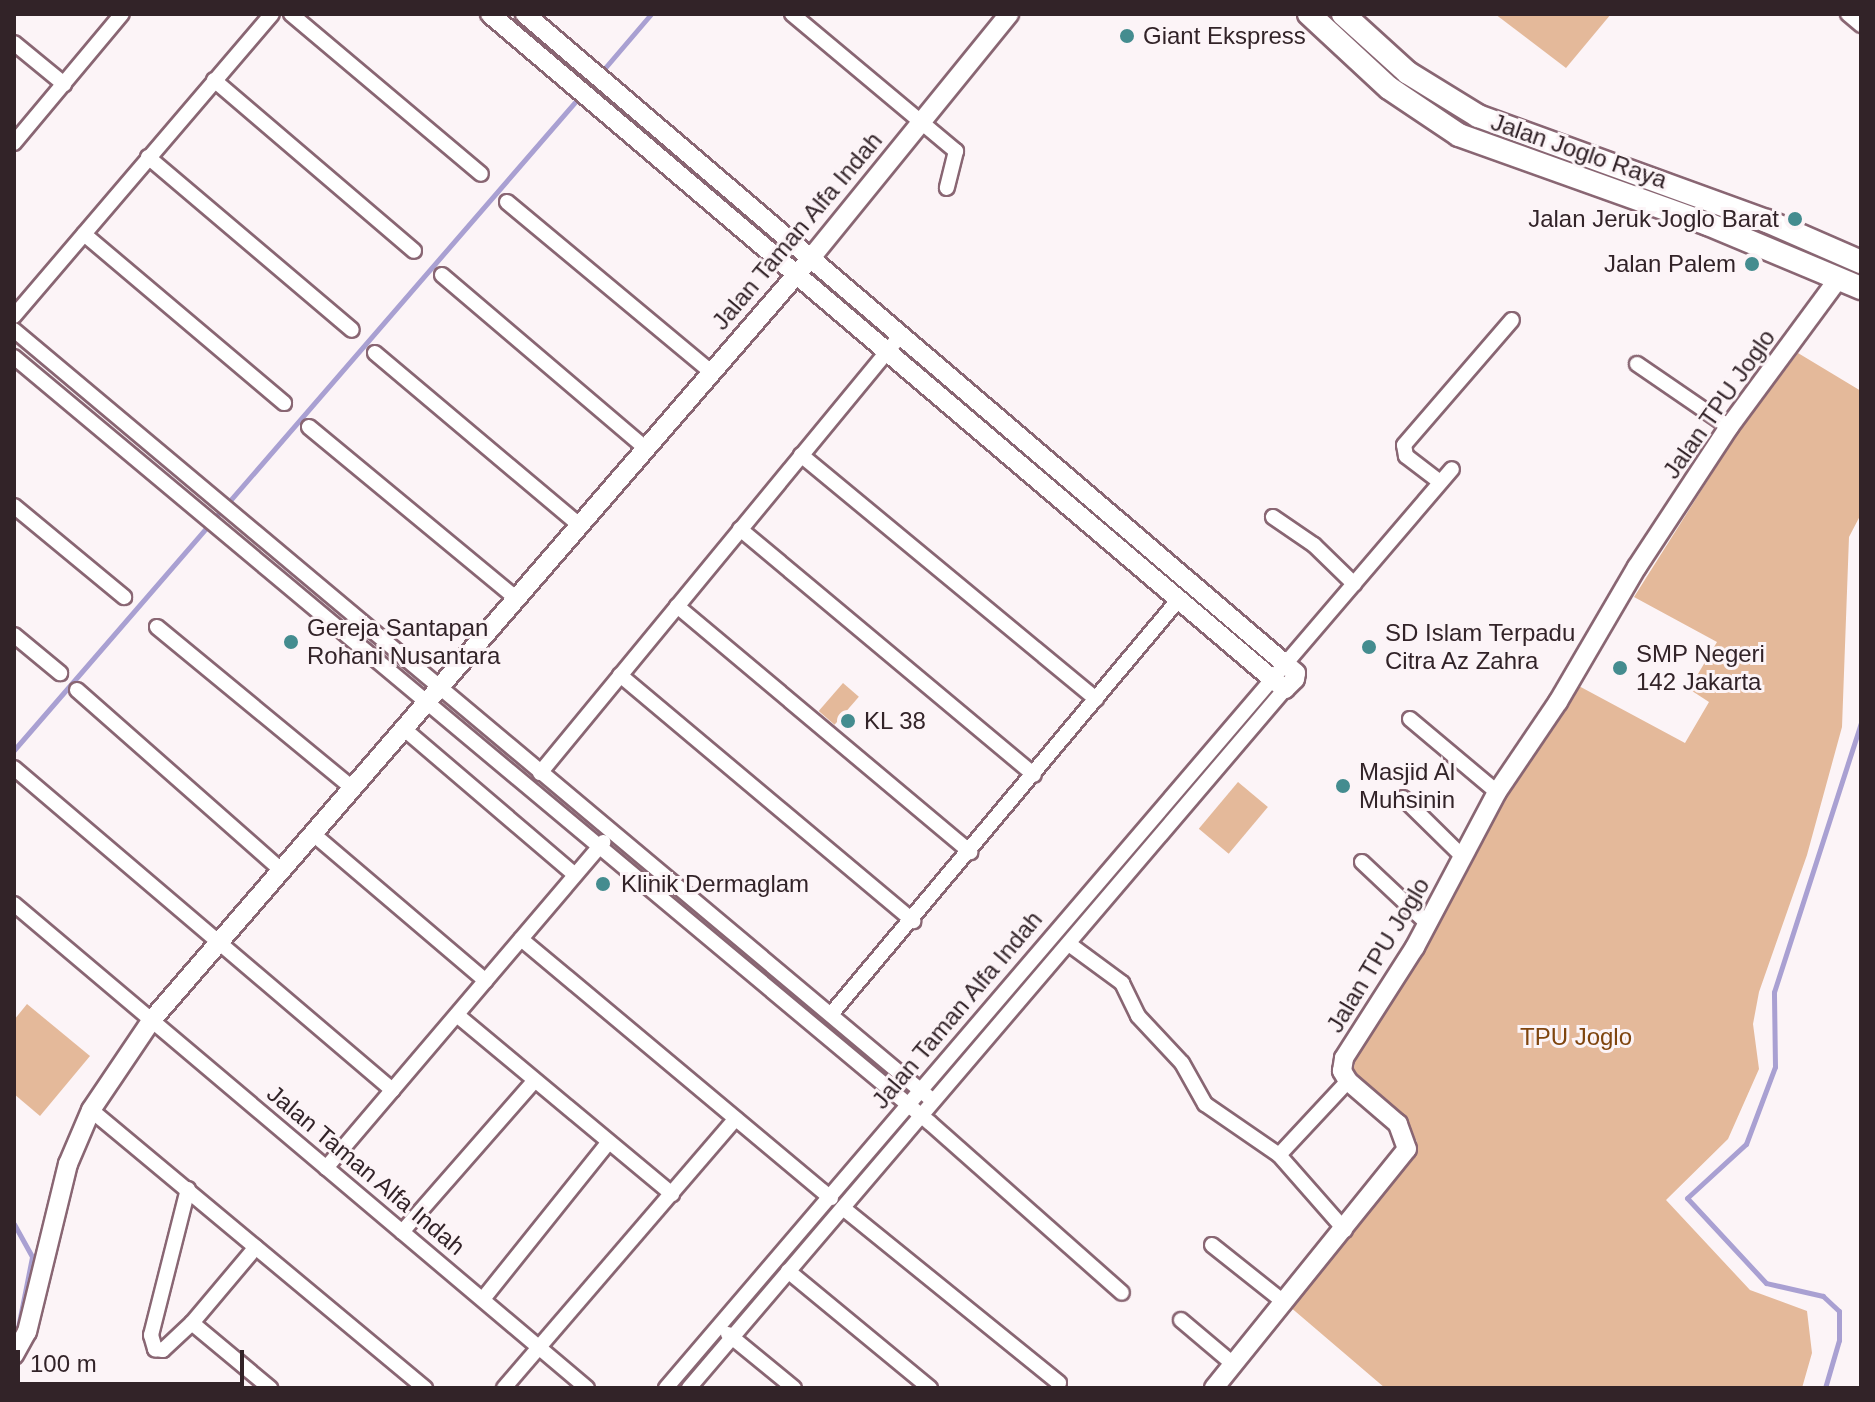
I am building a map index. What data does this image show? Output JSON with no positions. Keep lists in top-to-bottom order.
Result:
{
  "streets": {
    "main road": ["Jalan Joglo Raya"],
    "street": ["Jalan Taman Alfa Indah", "Jalan TPU Joglo"]
  },
  "crossings": [
    ["Jalan Joglo Raya", "Jalan TPU Joglo"]
  ],
  "parks": ["TPU Joglo"],
  "places": [
    "Giant Ekspress",
    "Jalan Jeruk Joglo Barat",
    "Jalan Palem",
    "Gereja Santapan Rohani Nusantara",
    "SD Islam Terpadu Citra Az Zahra",
    "SMP Negeri 142 Jakarta",
    "KL 38",
    "Masjid Al Muhsinin",
    "Klinik Dermaglam"
  ],
  "scale_bar": "100 m"
}
